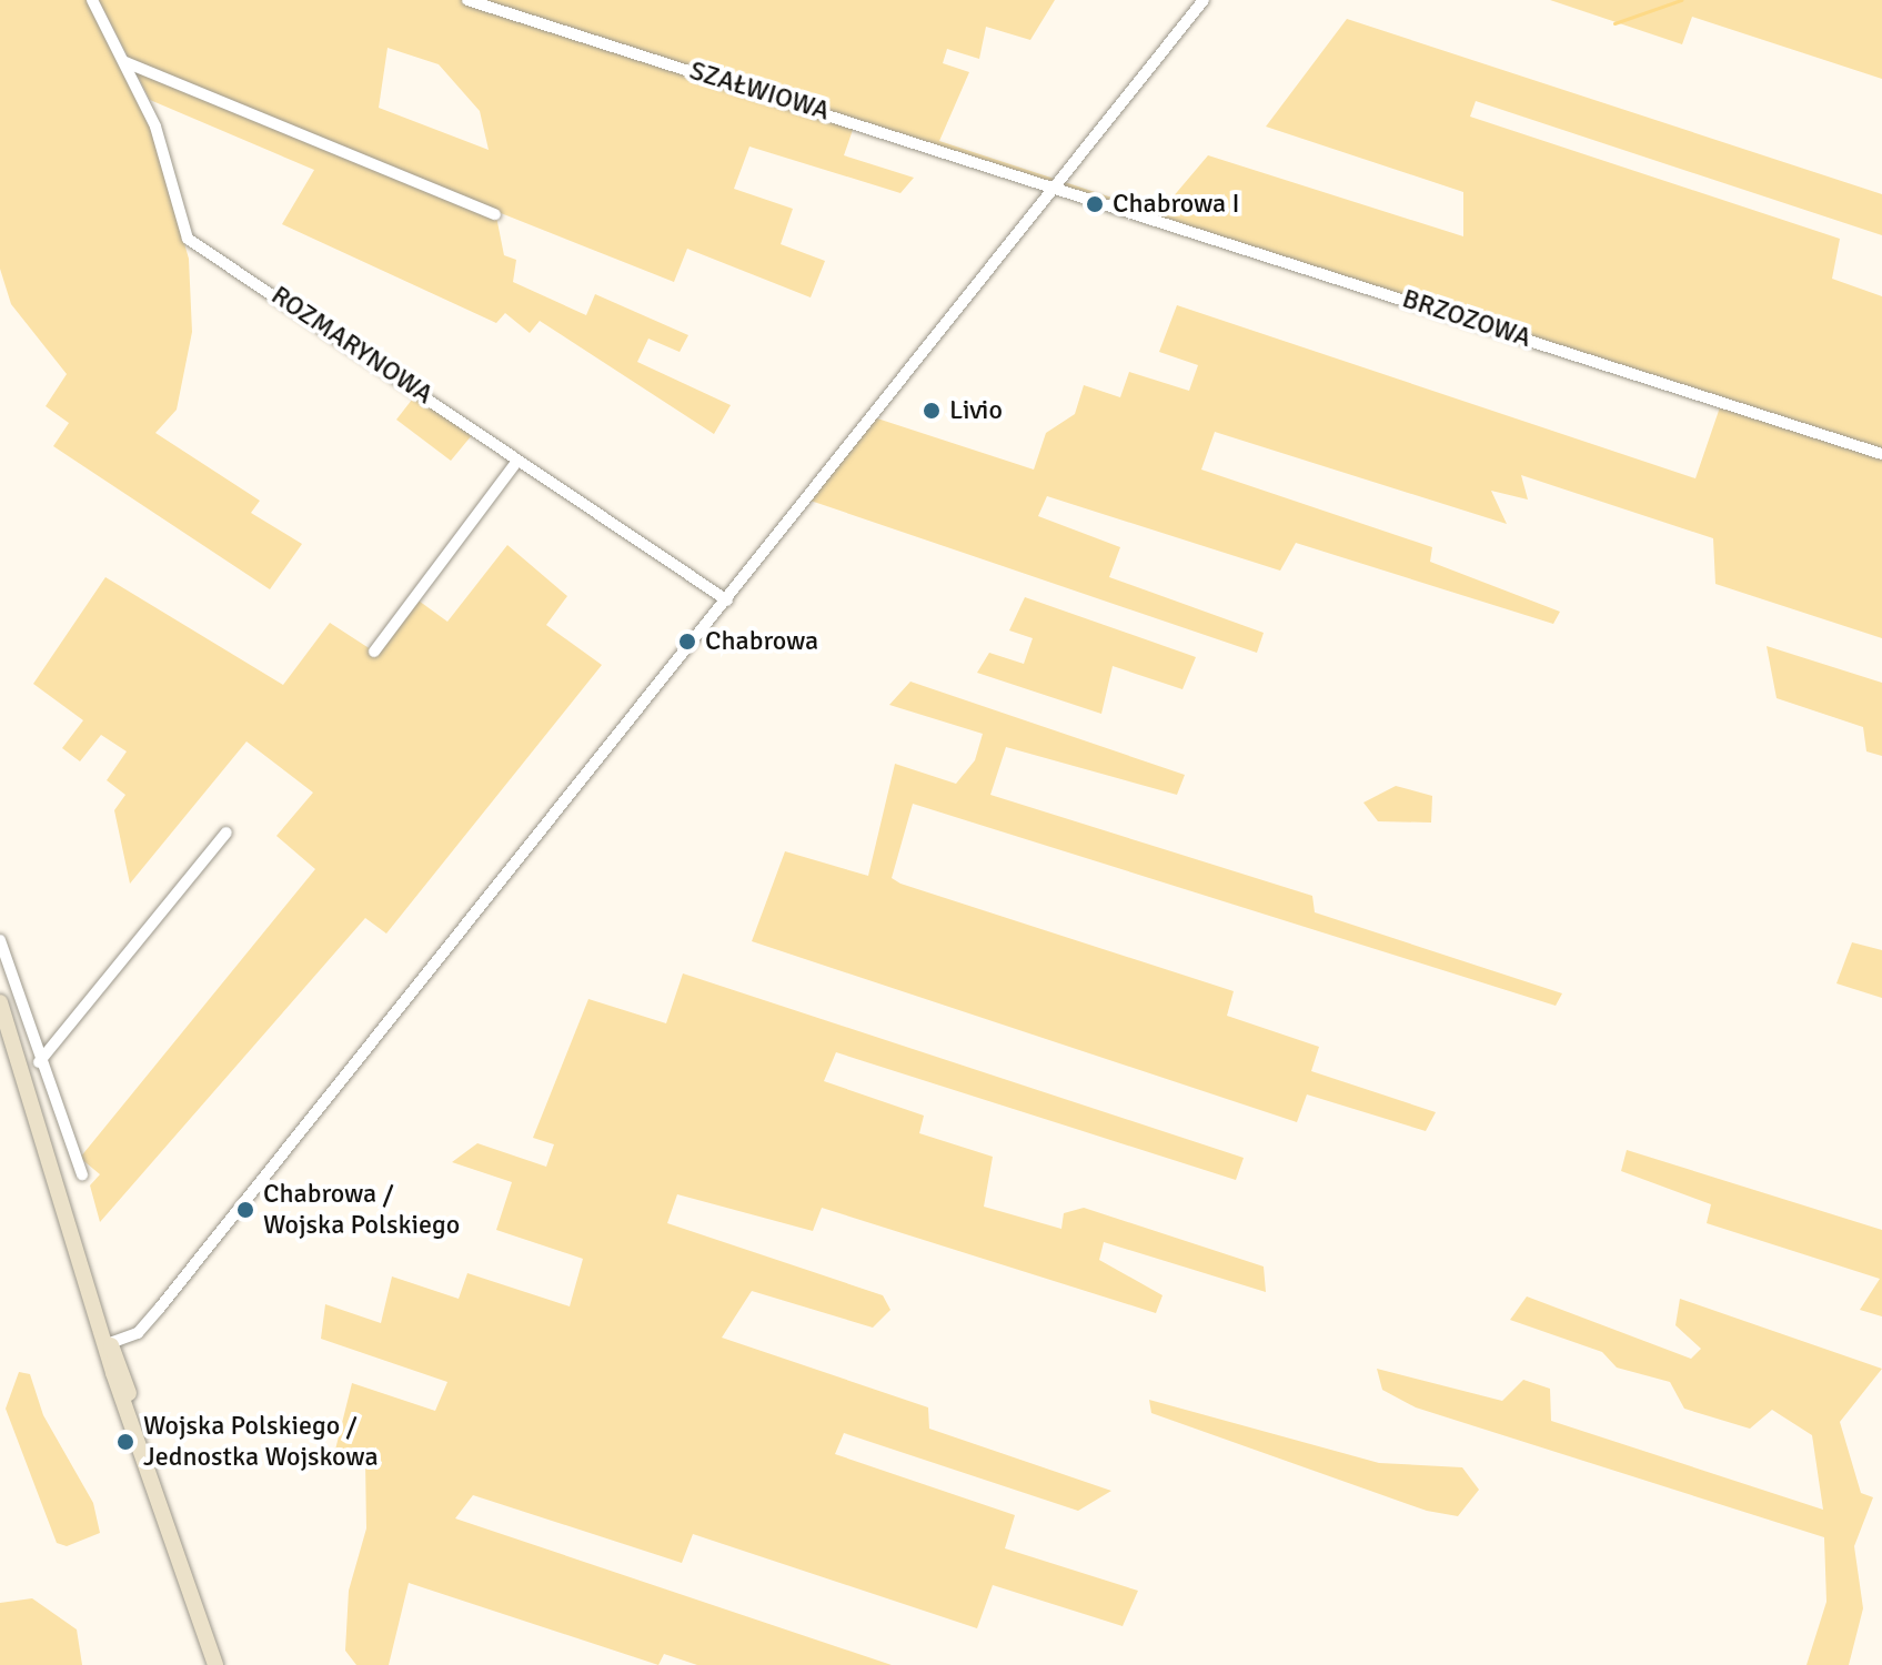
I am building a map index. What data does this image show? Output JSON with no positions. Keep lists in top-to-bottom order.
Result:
{
  "streets": {
    "street": ["SZAŁWIOWA", "BRZOZOWA", "ROZMARYNOWA"]
  },
  "crossings": [
    ["SZAŁWIOWA", "BRZOZOWA"]
  ],
  "places": [
    "Chabrowa I",
    "Livio",
    "Chabrowa",
    "Chabrowa / Wojska Polskiego",
    "Wojska Polskiego / Jednostka Wojskowa"
  ]
}
